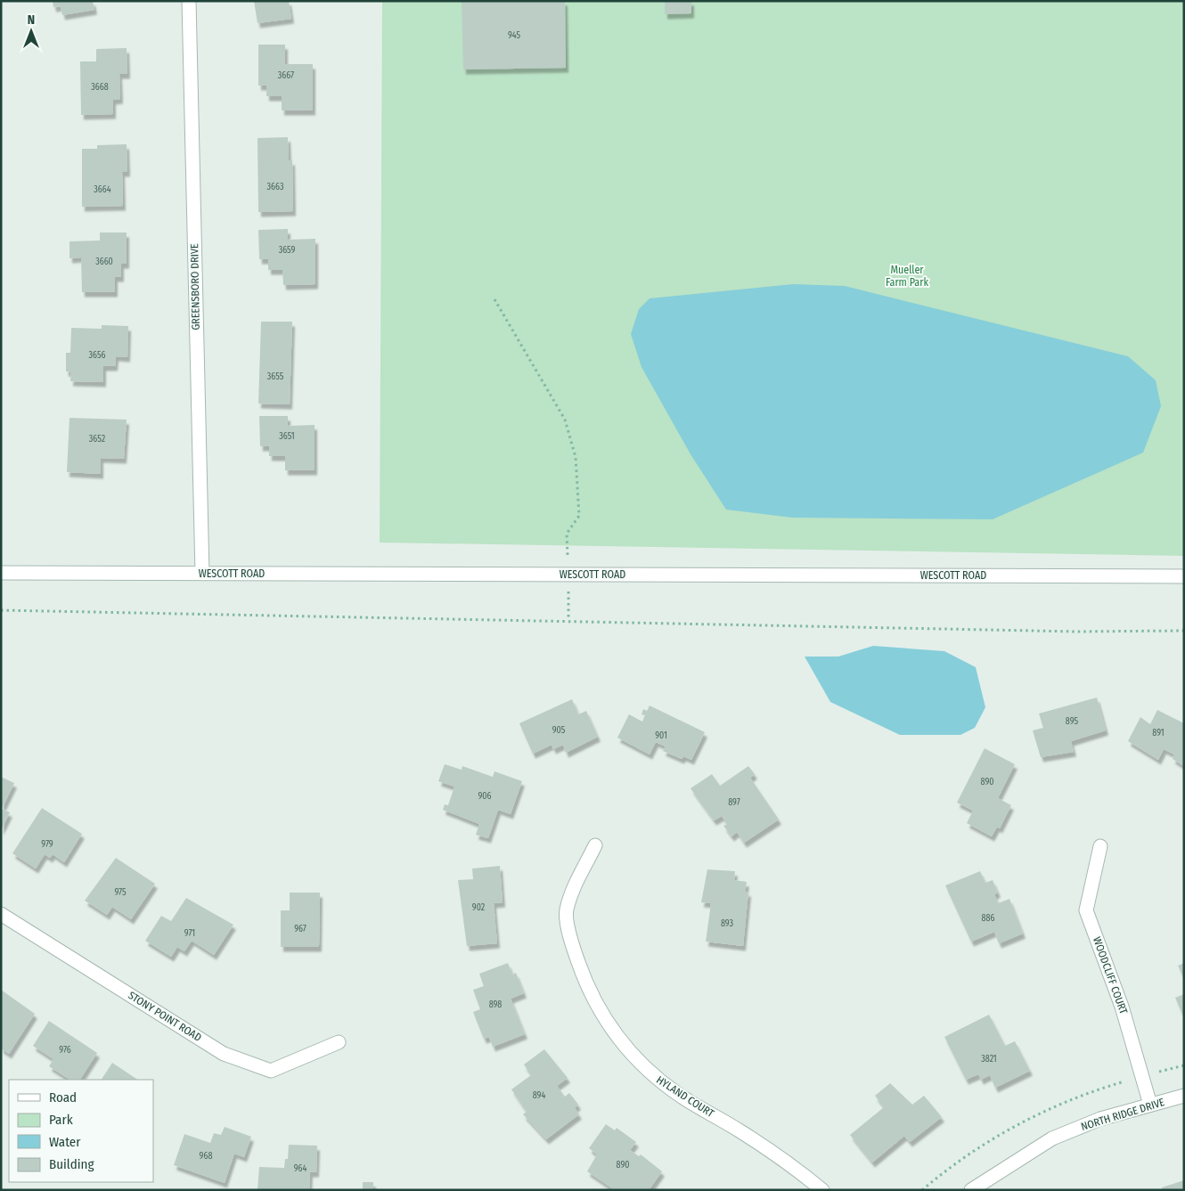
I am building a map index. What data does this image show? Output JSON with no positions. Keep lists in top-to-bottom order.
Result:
{
  "streets": {
    "street": [
      "GREENSBORO DRIVE",
      "WESCOTT ROAD",
      "WOODCLIFF COURT",
      "STONY POINT ROAD",
      "HYLAND COURT",
      "NORTH RIDGE DRIVE"
    ]
  },
  "crossings": [
    ["GREENSBORO DRIVE", "WESCOTT ROAD"],
    ["WOODCLIFF COURT", "NORTH RIDGE DRIVE"]
  ],
  "parks": ["Mueller Farm Park"],
  "house_numbers": [
    "945",
    "3667",
    "3668",
    "3663",
    "3664",
    "3659",
    "3660",
    "3656",
    "3655",
    "3651",
    "3652",
    "895",
    "905",
    "891",
    "901",
    "890",
    "906",
    "897",
    "979",
    "975",
    "902",
    "886",
    "893",
    "967",
    "971",
    "898",
    "976",
    "3821",
    "894",
    "968",
    "890",
    "964"
  ],
  "legend": [
    "Road",
    "Park",
    "Water",
    "Building"
  ],
  "north": "top"
}
